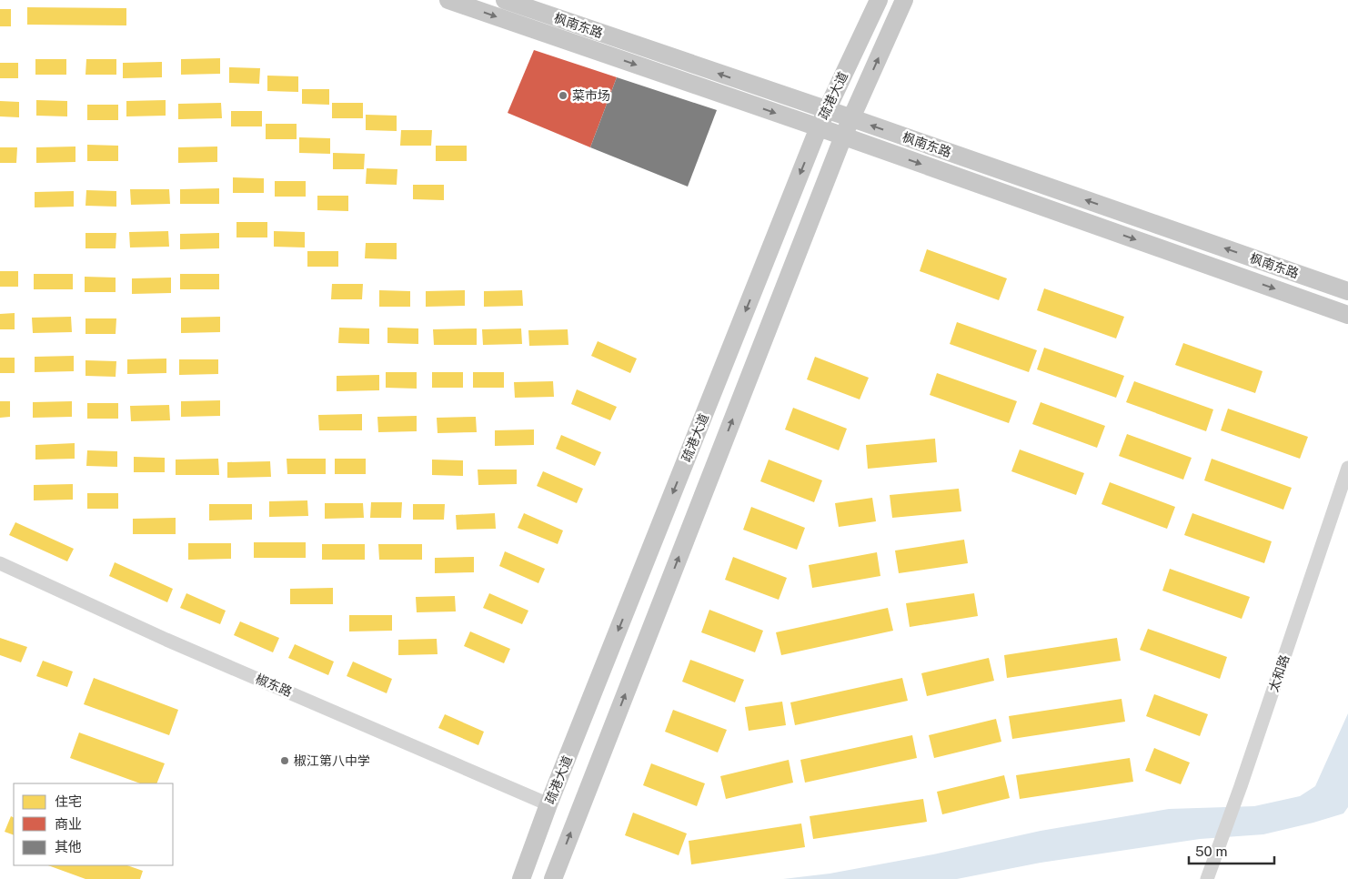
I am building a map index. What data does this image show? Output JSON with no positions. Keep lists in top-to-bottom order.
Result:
{
  "streets": {
    "main road": ["枫南东路", "疏港大道"],
    "street": ["太和路", "椒东路"]
  },
  "crossings": [
    ["枫南东路", "疏港大道"],
    ["疏港大道", "椒东路"]
  ],
  "places": ["菜市场", "椒江第八中学"],
  "legend": ["住宅", "商业", "其他"],
  "scale_bar": "50 m"
}
